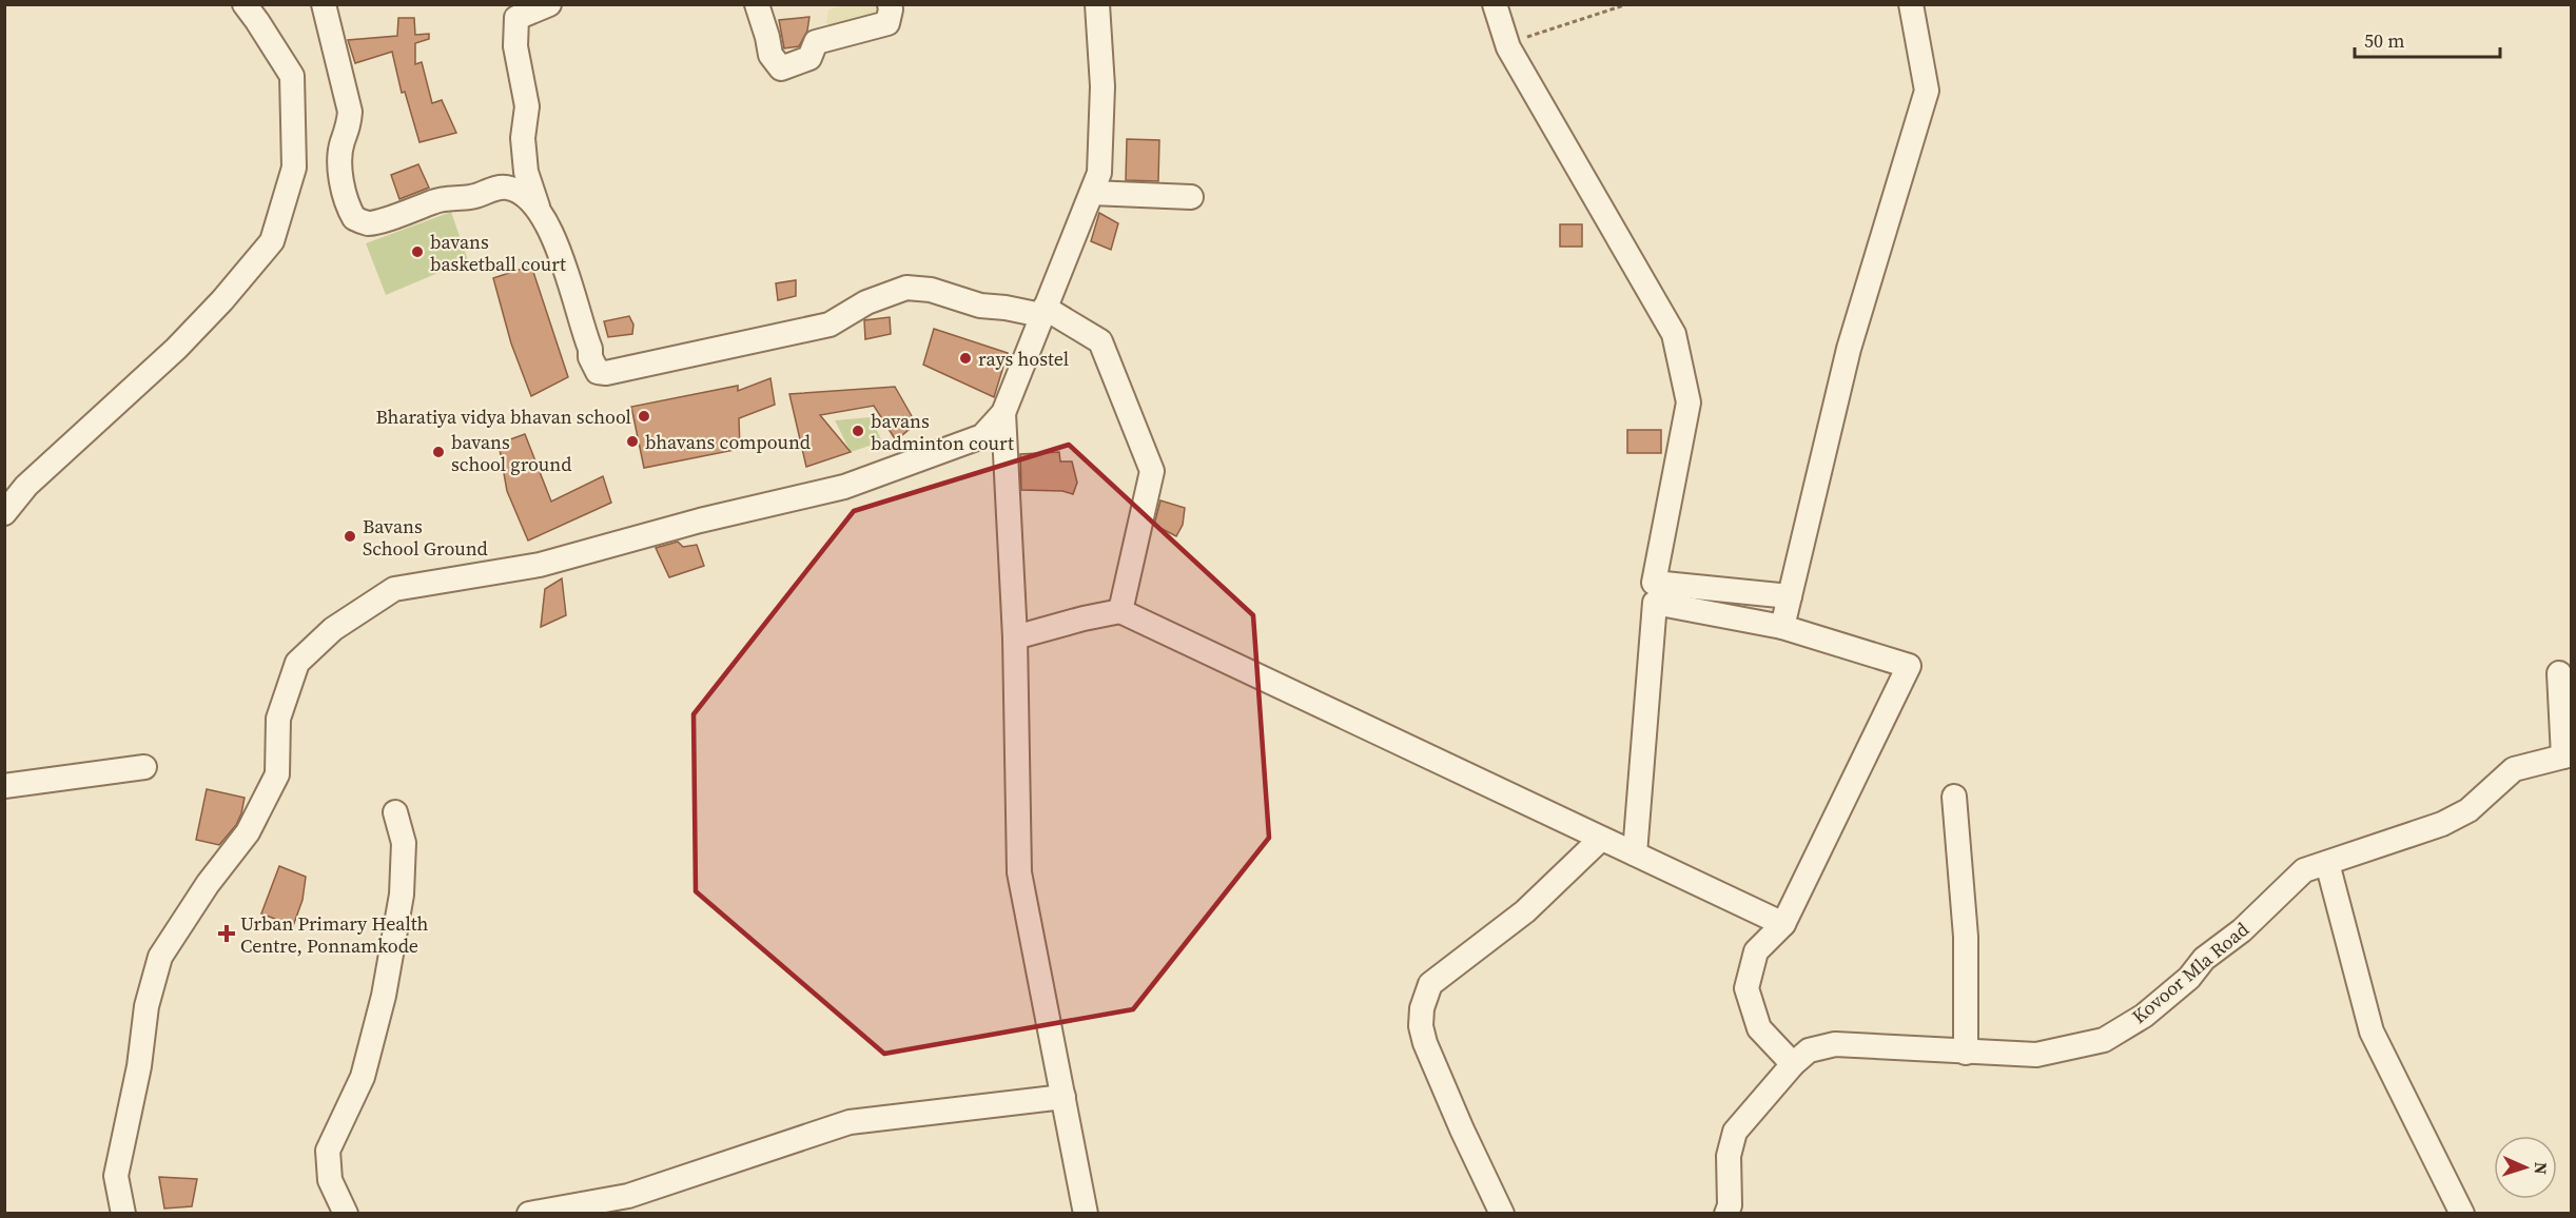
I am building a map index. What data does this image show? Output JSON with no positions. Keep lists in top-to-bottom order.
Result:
{
  "streets": {
    "street": ["Kovoor Mla Road"]
  },
  "places": {
    "other": [
      "bavans basketball court",
      "rays hostel",
      "Bharatiya vidya bhavan school",
      "bavans badminton court",
      "bhavans compound",
      "bavans school ground",
      "Bavans School Ground"
    ],
    "health": ["Urban Primary Health Centre, Ponnamkode"]
  },
  "scale_bar": "50 m",
  "north": "right"
}
